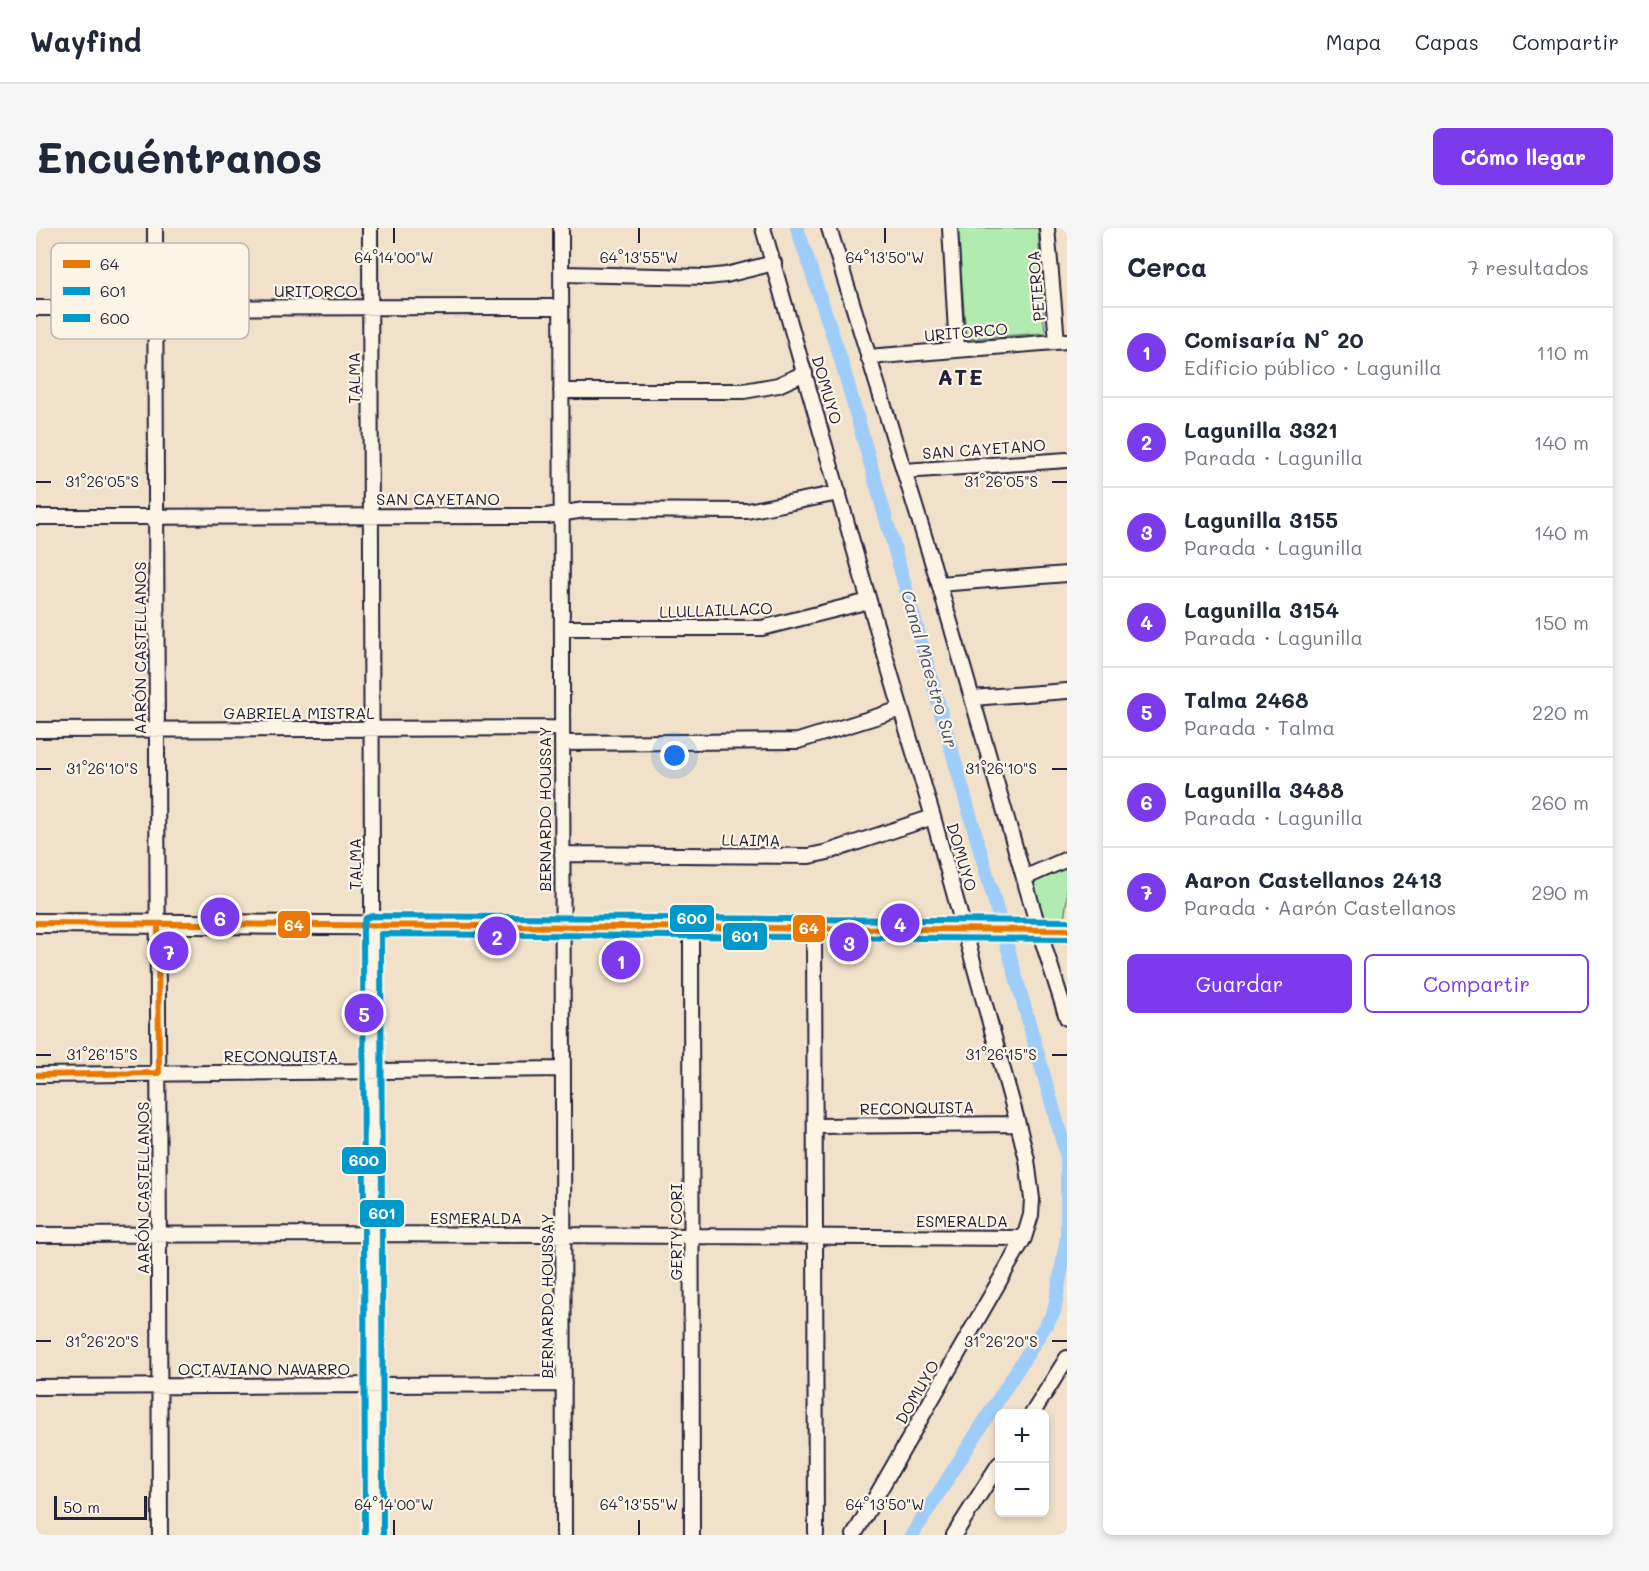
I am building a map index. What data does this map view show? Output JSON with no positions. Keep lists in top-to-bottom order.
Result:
{
  "streets": {
    "street": [
      "PETEROA",
      "URITORCO",
      "TALMA",
      "DOMUYO",
      "SAN CAYETANO",
      "LLULLAILLACO",
      "AARÓN CASTELLANOS",
      "GABRIELA MISTRAL",
      "BERNARDO HOUSSAY",
      "LLAIMA",
      "RECONQUISTA",
      "ESMERALDA",
      "GERTY CORI",
      "OCTAVIANO NAVARRO"
    ]
  },
  "crossings": [
    ["PETEROA", "URITORCO"],
    ["URITORCO", "TALMA"],
    ["URITORCO", "BERNARDO HOUSSAY"],
    ["TALMA", "SAN CAYETANO"],
    ["TALMA", "GABRIELA MISTRAL"],
    ["TALMA", "RECONQUISTA"],
    ["TALMA", "ESMERALDA"],
    ["TALMA", "OCTAVIANO NAVARRO"],
    ["DOMUYO", "SAN CAYETANO"],
    ["DOMUYO", "LLULLAILLACO"],
    ["DOMUYO", "LLAIMA"],
    ["DOMUYO", "RECONQUISTA"],
    ["DOMUYO", "ESMERALDA"],
    ["SAN CAYETANO", "AARÓN CASTELLANOS"],
    ["SAN CAYETANO", "BERNARDO HOUSSAY"],
    ["LLULLAILLACO", "BERNARDO HOUSSAY"],
    ["AARÓN CASTELLANOS", "GABRIELA MISTRAL"],
    ["AARÓN CASTELLANOS", "RECONQUISTA"],
    ["AARÓN CASTELLANOS", "ESMERALDA"],
    ["AARÓN CASTELLANOS", "OCTAVIANO NAVARRO"],
    ["GABRIELA MISTRAL", "BERNARDO HOUSSAY"],
    ["BERNARDO HOUSSAY", "LLAIMA"],
    ["BERNARDO HOUSSAY", "RECONQUISTA"],
    ["BERNARDO HOUSSAY", "ESMERALDA"],
    ["BERNARDO HOUSSAY", "OCTAVIANO NAVARRO"],
    ["ESMERALDA", "GERTY CORI"]
  ],
  "districts": ["ATE"],
  "water": ["Canal Maestro Sur"],
  "lines": ["transit line 600", "transit line 64", "transit line 601"],
  "legend": ["64", "601", "600"],
  "scale_bar": "50 m",
  "page": {
    "header": "Wayfind",
    "nav": ["Mapa", "Capas", "Compartir"],
    "buttons": [
      "Cómo llegar",
      ["Guardar", "Compartir"]
    ],
    "title": "Encuéntranos",
    "heading": ["Cerca", "7 resultados"],
    "list": [
      {
        "mark": "1",
        "name": "Comisaría N° 20",
        "note": "Edificio público · Lagunilla",
        "value": "110 m"
      },
      {
        "mark": "2",
        "name": "Lagunilla 3321",
        "note": "Parada · Lagunilla",
        "value": "140 m"
      },
      {
        "mark": "3",
        "name": "Lagunilla 3155",
        "note": "Parada · Lagunilla",
        "value": "140 m"
      },
      {
        "mark": "4",
        "name": "Lagunilla 3154",
        "note": "Parada · Lagunilla",
        "value": "150 m"
      },
      {
        "mark": "5",
        "name": "Talma 2468",
        "note": "Parada · Talma",
        "value": "220 m"
      },
      {
        "mark": "6",
        "name": "Lagunilla 3488",
        "note": "Parada · Lagunilla",
        "value": "260 m"
      },
      {
        "mark": "7",
        "name": "Aaron Castellanos 2413",
        "note": "Parada · Aarón Castellanos",
        "value": "290 m"
      }
    ],
    "pins": [
      "6",
      "4",
      "2",
      "3",
      "7",
      "1",
      "5"
    ],
    "map_buttons": ["+", "−"],
    "scale": "50 m"
  },
  "coordinates": [
    "64°14'00\"W",
    "64°13'55\"W",
    "64°13'50\"W",
    "31°26'05\"S",
    "31°26'10\"S",
    "31°26'15\"S",
    "31°26'20\"S"
  ]
}
